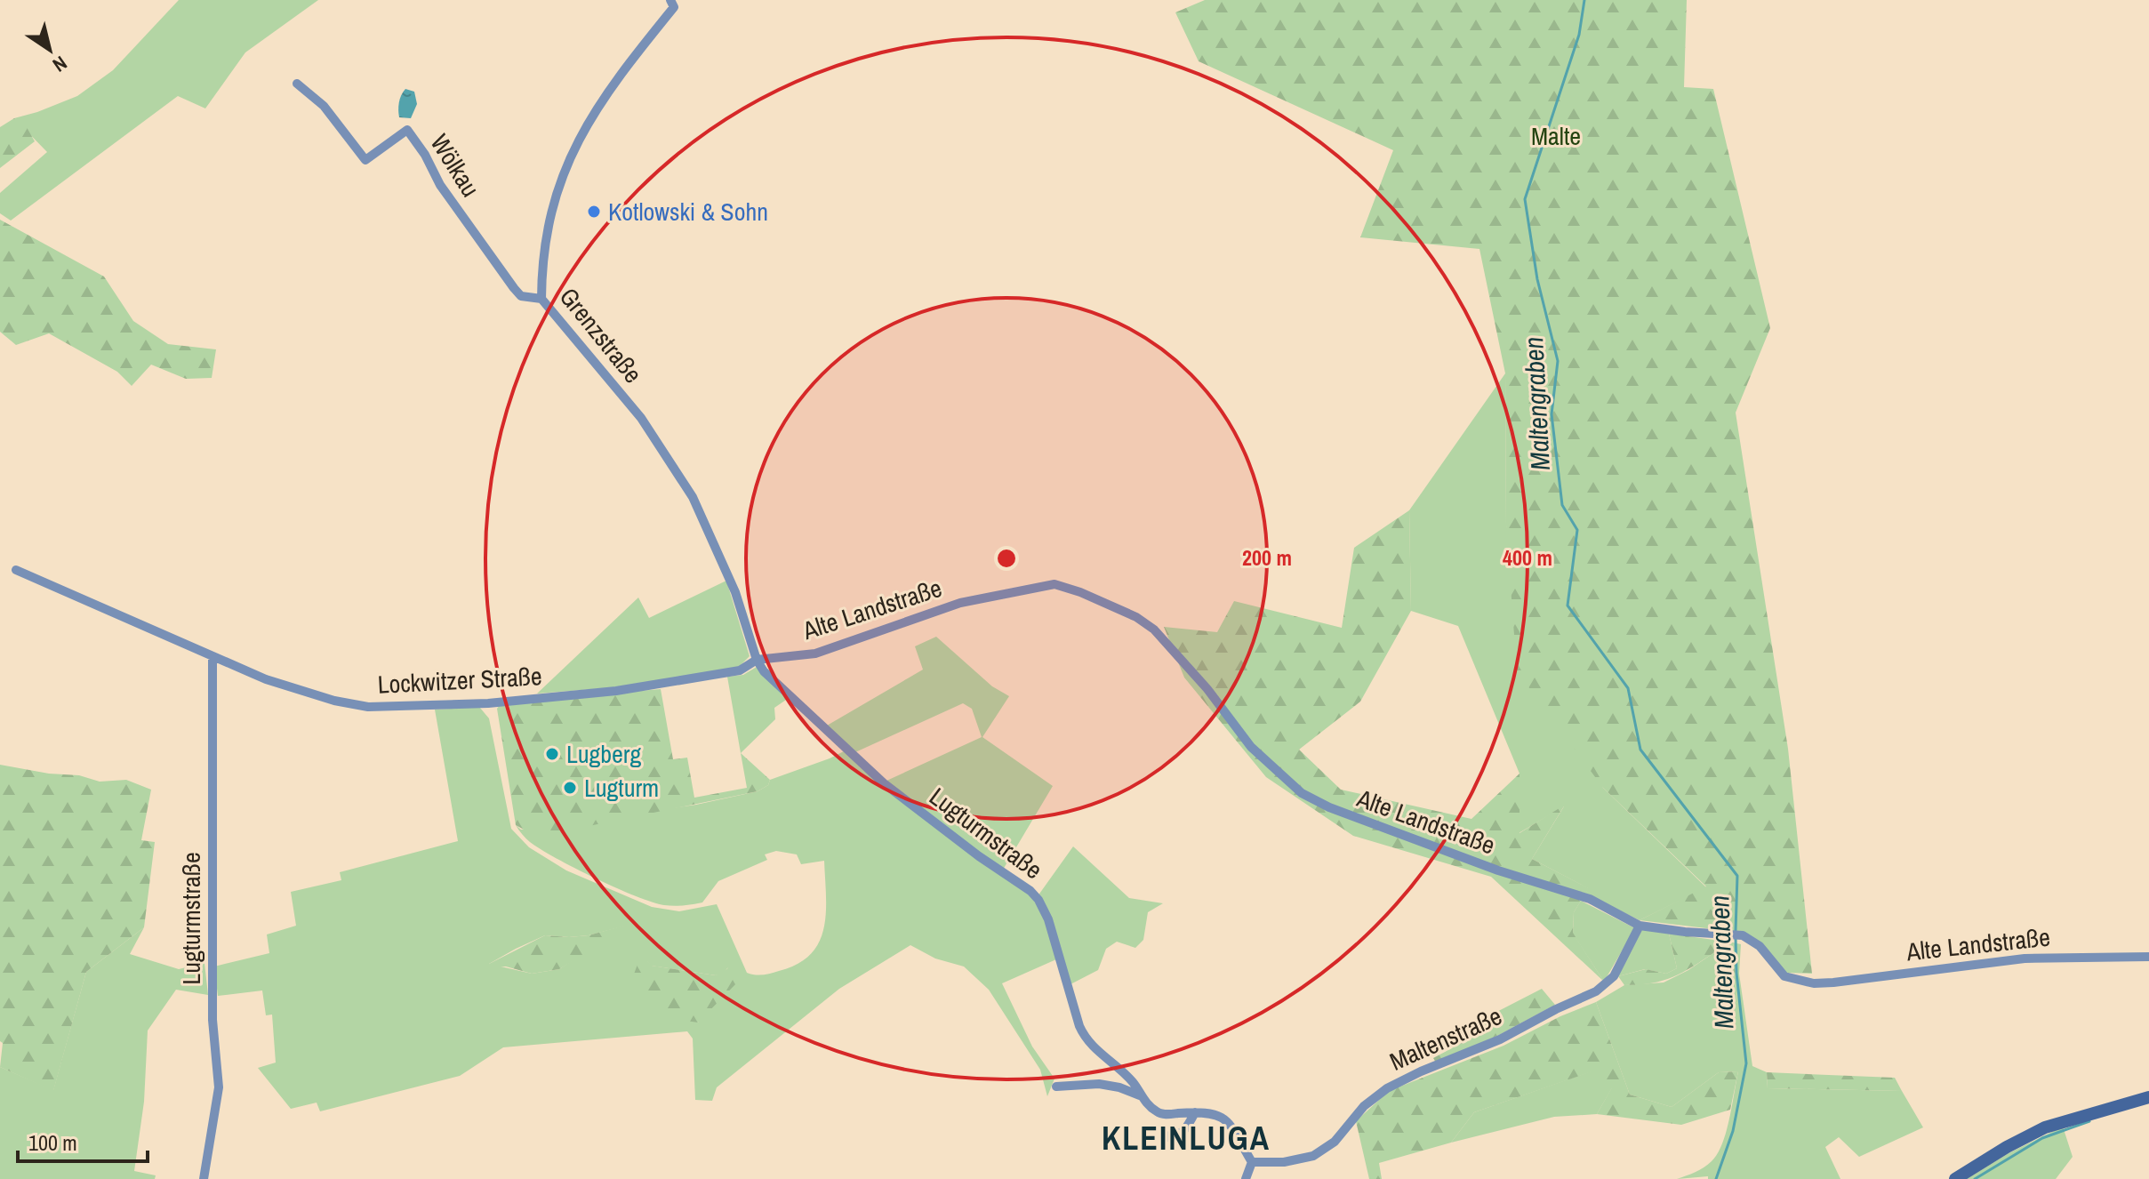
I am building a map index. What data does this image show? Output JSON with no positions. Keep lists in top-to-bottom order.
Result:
{
  "streets": {
    "street": [
      "Wölkau",
      "Grenzstraße",
      "Alte Landstraße",
      "Lockwitzer Straße",
      "Lugturmstraße",
      "Maltenstraße"
    ]
  },
  "crossings": [
    ["Wölkau", "Grenzstraße"],
    ["Grenzstraße", "Alte Landstraße"],
    ["Grenzstraße", "Lockwitzer Straße"],
    ["Grenzstraße", "Lugturmstraße"],
    ["Alte Landstraße", "Lockwitzer Straße"],
    ["Alte Landstraße", "Lugturmstraße"],
    ["Alte Landstraße", "Maltenstraße"],
    ["Lockwitzer Straße", "Lugturmstraße"]
  ],
  "districts": ["KLEINLUGA"],
  "water": ["Maltengraben"],
  "parks": ["Malte"],
  "places": ["Kotlowski & Sohn", "Lugberg", "Lugturm"],
  "scale_bar": "100 m",
  "north": "bottom right",
  "rings": ["200 m", "400 m"]
}
